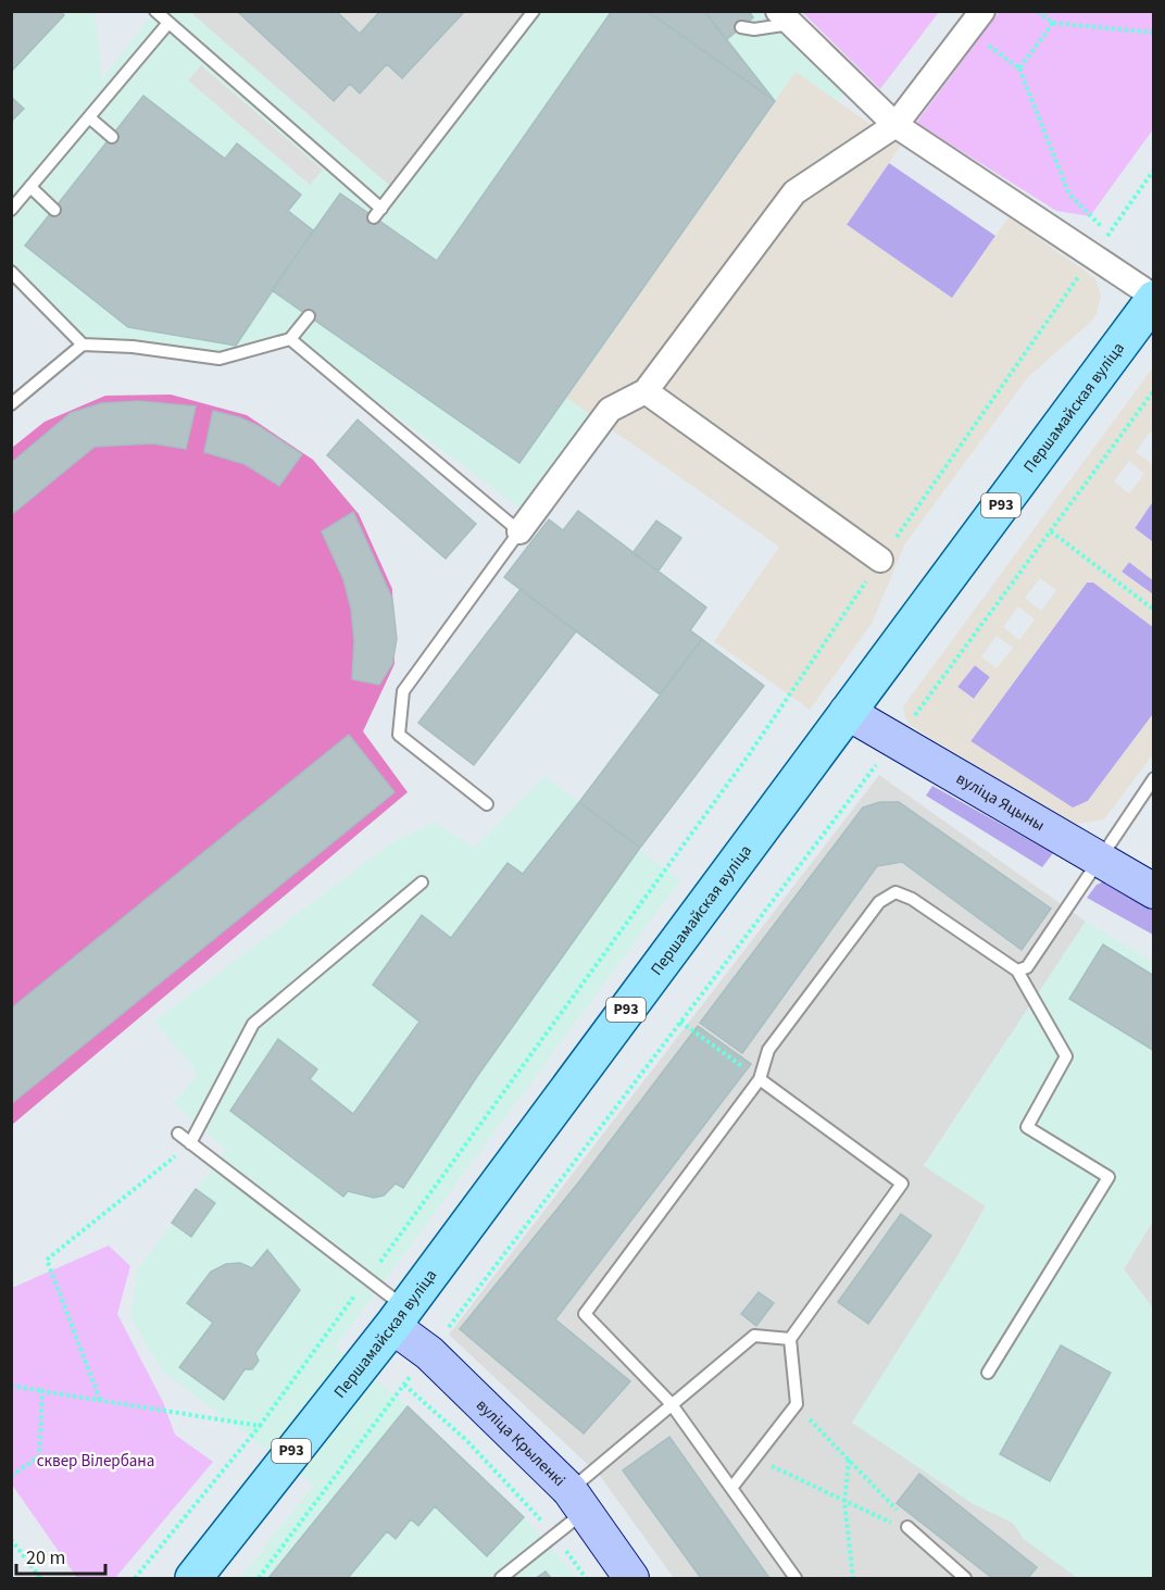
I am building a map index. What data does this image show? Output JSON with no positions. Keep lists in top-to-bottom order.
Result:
{
  "streets": {
    "main road": ["Першамайская вуліца", "Р93"],
    "street": ["вуліца Яцыны", "вуліца Крыленкі"]
  },
  "crossings": [
    ["Першамайская вуліца", "вуліца Яцыны"],
    ["Першамайская вуліца", "вуліца Крыленкі"]
  ],
  "parks": ["сквер Вілербана"],
  "scale_bar": "20 m"
}
